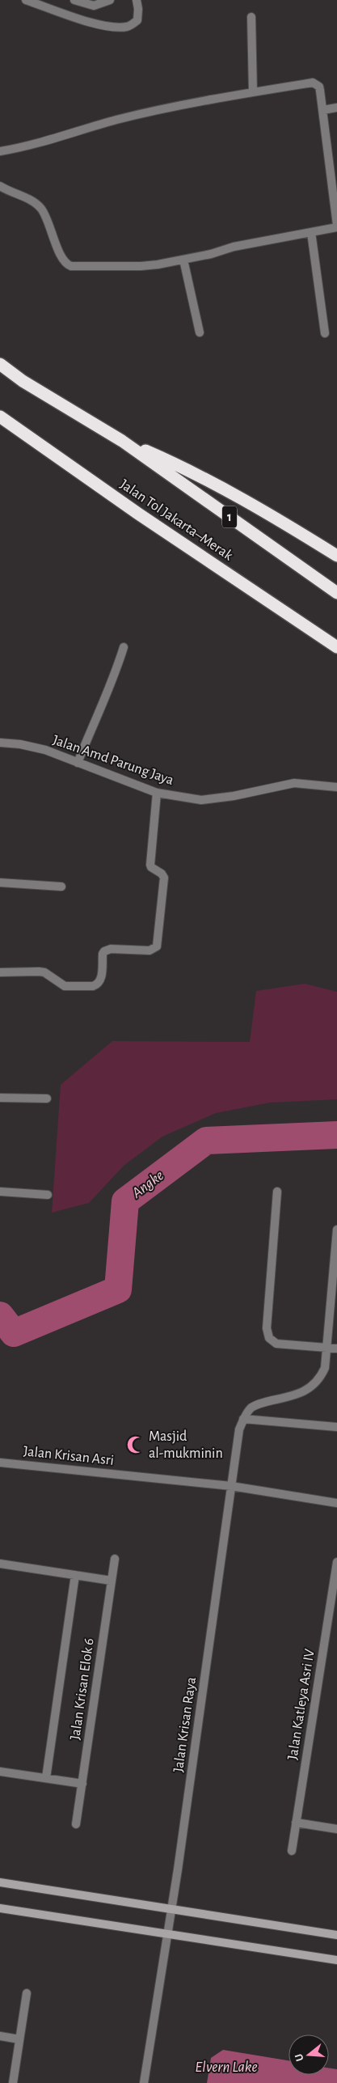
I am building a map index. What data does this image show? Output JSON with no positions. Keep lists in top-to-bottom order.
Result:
{
  "streets": {
    "highway": ["1", "Jalan Tol Jakarta–Merak"],
    "street": [
      "Jalan Amd Parung Jaya",
      "Jalan Krisan Asri",
      "Jalan Krisan Elok 6",
      "Jalan Katleya Asri IV",
      "Jalan Krisan Raya"
    ]
  },
  "crossings": [
    ["Jalan Krisan Asri", "Jalan Krisan Raya"]
  ],
  "water": ["Angke", "Elvern Lake"],
  "places": {
    "mosque": ["Masjid al-mukminin"]
  },
  "north": "left"
}
